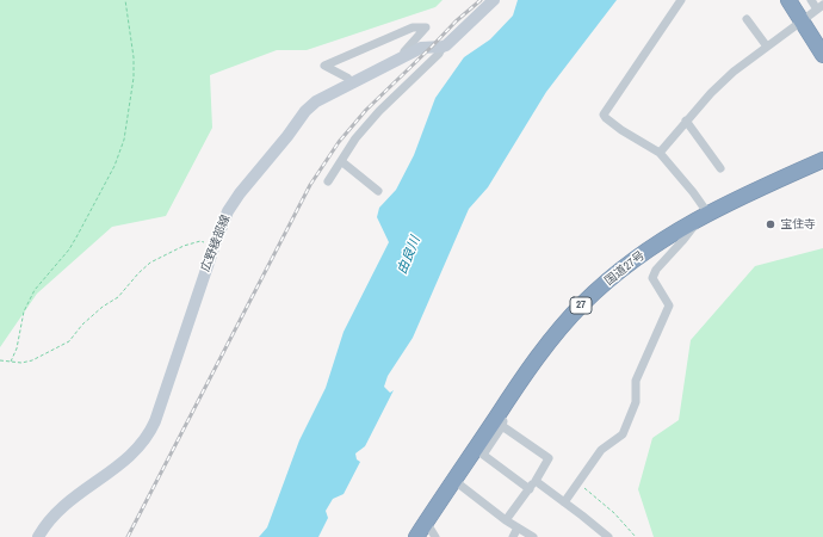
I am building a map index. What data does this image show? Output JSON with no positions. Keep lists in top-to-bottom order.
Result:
{
  "streets": {
    "highway": ["国道27号", "27"],
    "main road": ["広野綾部線"]
  },
  "water": ["由良川"],
  "places": ["宝住寺"]
}
